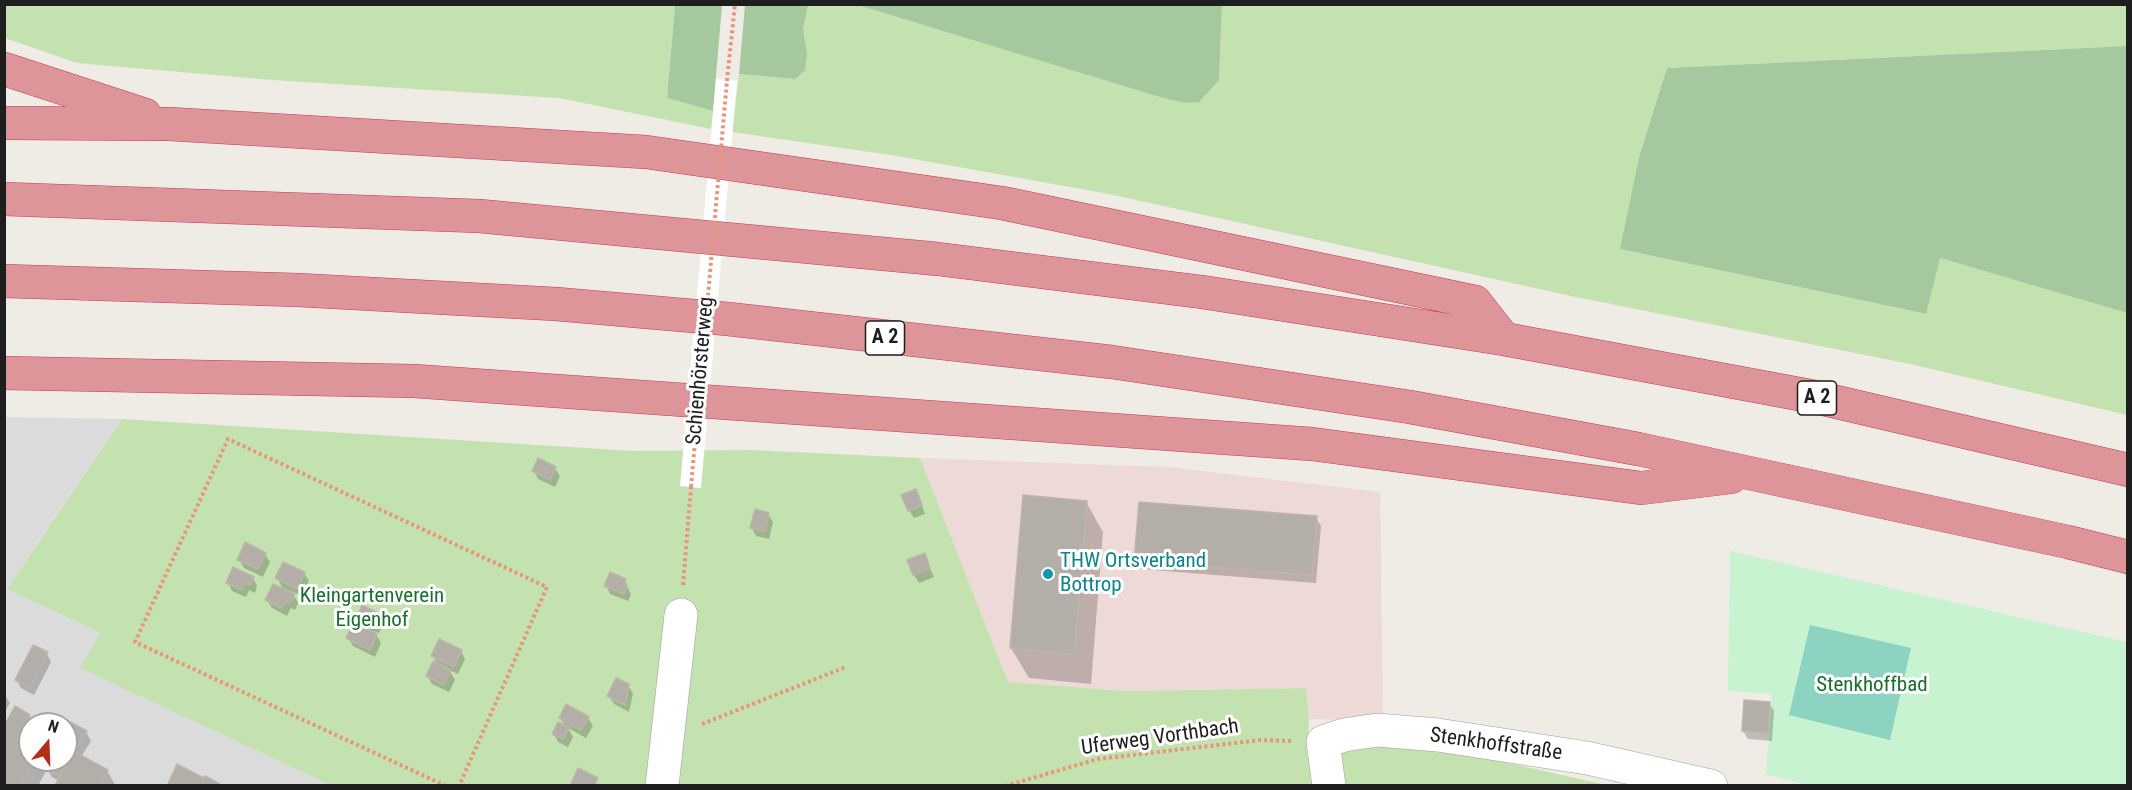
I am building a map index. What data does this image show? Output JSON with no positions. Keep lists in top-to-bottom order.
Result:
{
  "streets": {
    "highway": ["A 2"],
    "lane": ["Stenkhoffstraße"],
    "path": ["Schienhörsterweg", "Uferweg Vorthbach"]
  },
  "crossings": [
    ["Uferweg Vorthbach", "Stenkhoffstraße"]
  ],
  "parks": ["Kleingartenverein Eigenhof", "Stenkhoffbad"],
  "places": ["THW Ortsverband Bottrop"],
  "north": "top"
}
